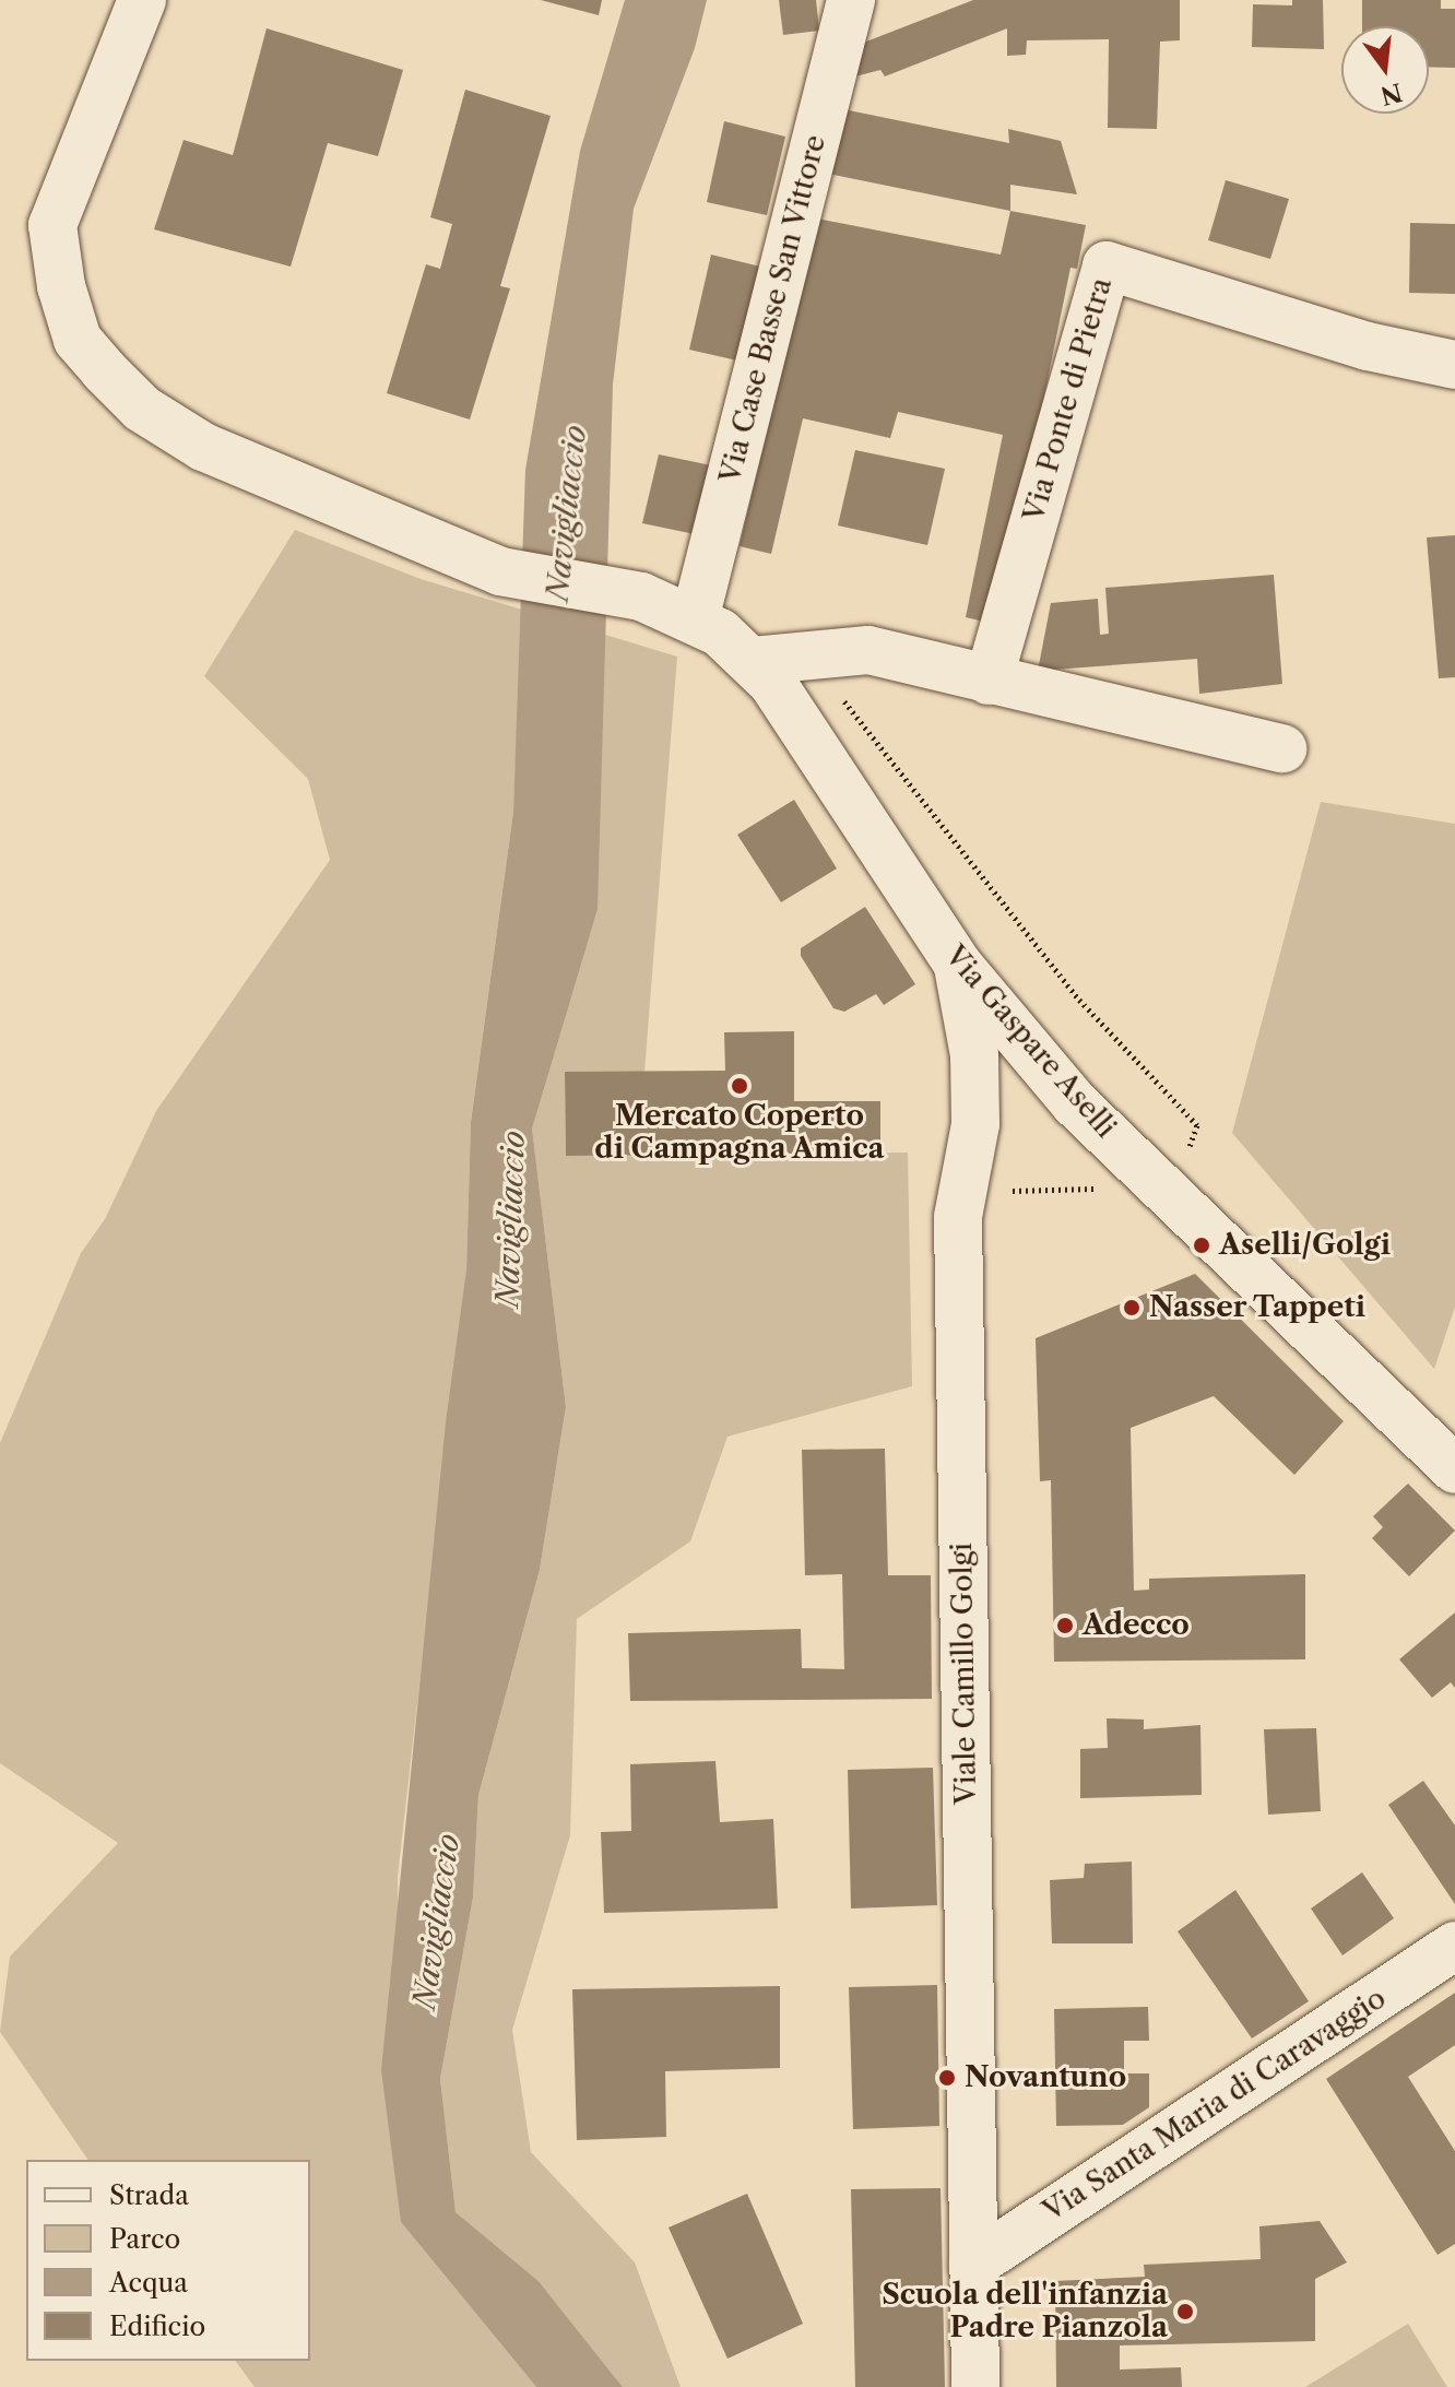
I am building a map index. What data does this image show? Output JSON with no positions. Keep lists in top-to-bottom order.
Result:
{
  "streets": {
    "street": [
      "Via Case Basse San Vittore",
      "Via Ponte di Pietra",
      "Via Gaspare Aselli",
      "Viale Camillo Golgi",
      "Via Santa Maria di Caravaggio"
    ]
  },
  "crossings": [
    ["Via Case Basse San Vittore", "Via Gaspare Aselli"],
    ["Via Gaspare Aselli", "Viale Camillo Golgi"],
    ["Viale Camillo Golgi", "Via Santa Maria di Caravaggio"]
  ],
  "water": ["Navigliaccio"],
  "places": [
    "Mercato Coperto di Campagna Amica",
    "Aselli/Golgi",
    "Nasser Tappeti",
    "Adecco",
    "Novantuno",
    "Scuola dell'infanzia Padre Pianzola"
  ],
  "legend": [
    "Strada",
    "Parco",
    "Acqua",
    "Edificio"
  ],
  "north": "bottom"
}
